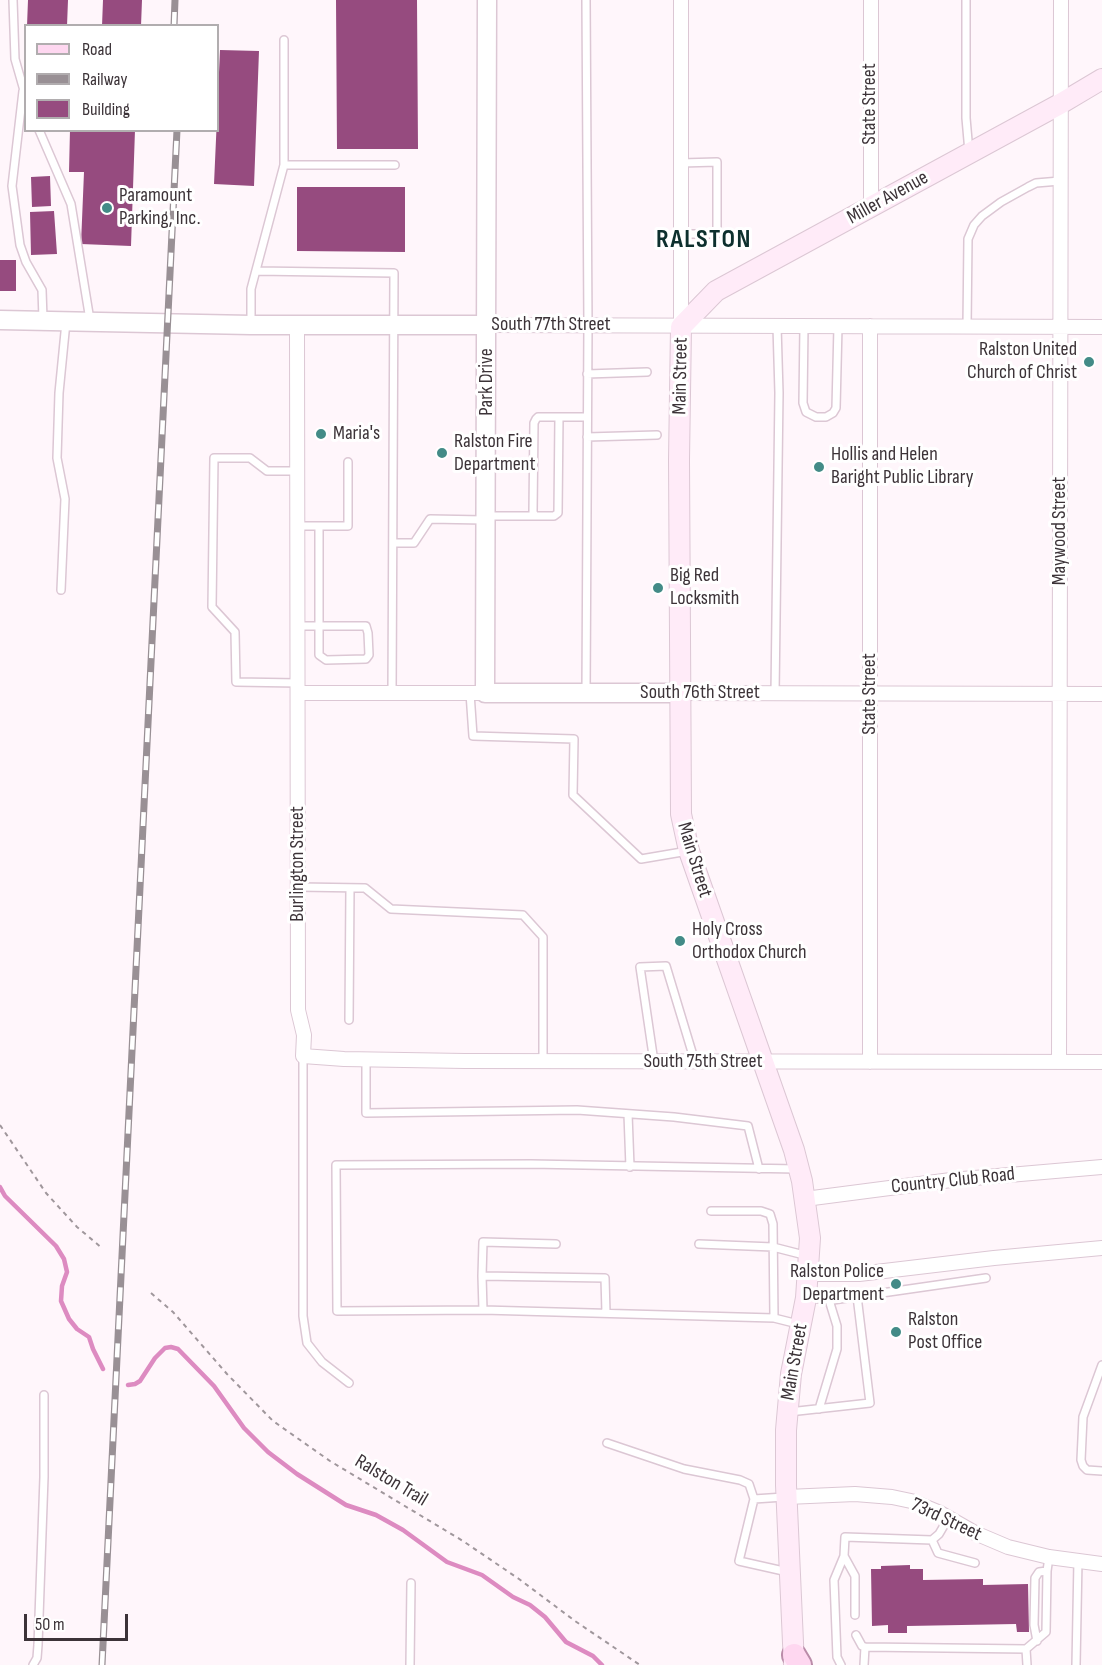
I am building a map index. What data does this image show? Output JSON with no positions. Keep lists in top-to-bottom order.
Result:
{
  "streets": {
    "main road": ["Miller Avenue", "Main Street"],
    "street": [
      "State Street",
      "South 77th Street",
      "Park Drive",
      "Maywood Street",
      "South 76th Street",
      "Burlington Street",
      "South 75th Street",
      "Country Club Road",
      "73rd Street"
    ],
    "path": ["Ralston Trail"]
  },
  "crossings": [
    ["State Street", "Miller Avenue"],
    ["State Street", "South 77th Street"],
    ["State Street", "South 76th Street"],
    ["State Street", "South 75th Street"],
    ["Miller Avenue", "South 77th Street"],
    ["Miller Avenue", "Main Street"],
    ["Miller Avenue", "Maywood Street"],
    ["South 77th Street", "Main Street"],
    ["South 77th Street", "Park Drive"],
    ["South 77th Street", "Maywood Street"],
    ["South 77th Street", "Burlington Street"],
    ["Main Street", "South 76th Street"],
    ["Main Street", "South 75th Street"],
    ["Main Street", "Country Club Road"],
    ["Main Street", "73rd Street"],
    ["Park Drive", "South 76th Street"],
    ["Maywood Street", "South 76th Street"],
    ["Maywood Street", "South 75th Street"],
    ["South 76th Street", "Burlington Street"],
    ["Burlington Street", "South 75th Street"]
  ],
  "districts": ["RALSTON"],
  "places": [
    "Paramount Parking, Inc.",
    "Ralston United Church of Christ",
    "Maria's",
    "Ralston Fire Department",
    "Hollis and Helen Baright Public Library",
    "Big Red Locksmith",
    "Holy Cross Orthodox Church",
    "Ralston Police Department",
    "Ralston Post Office"
  ],
  "legend": ["Road", "Railway", "Building"],
  "scale_bar": "50 m"
}
